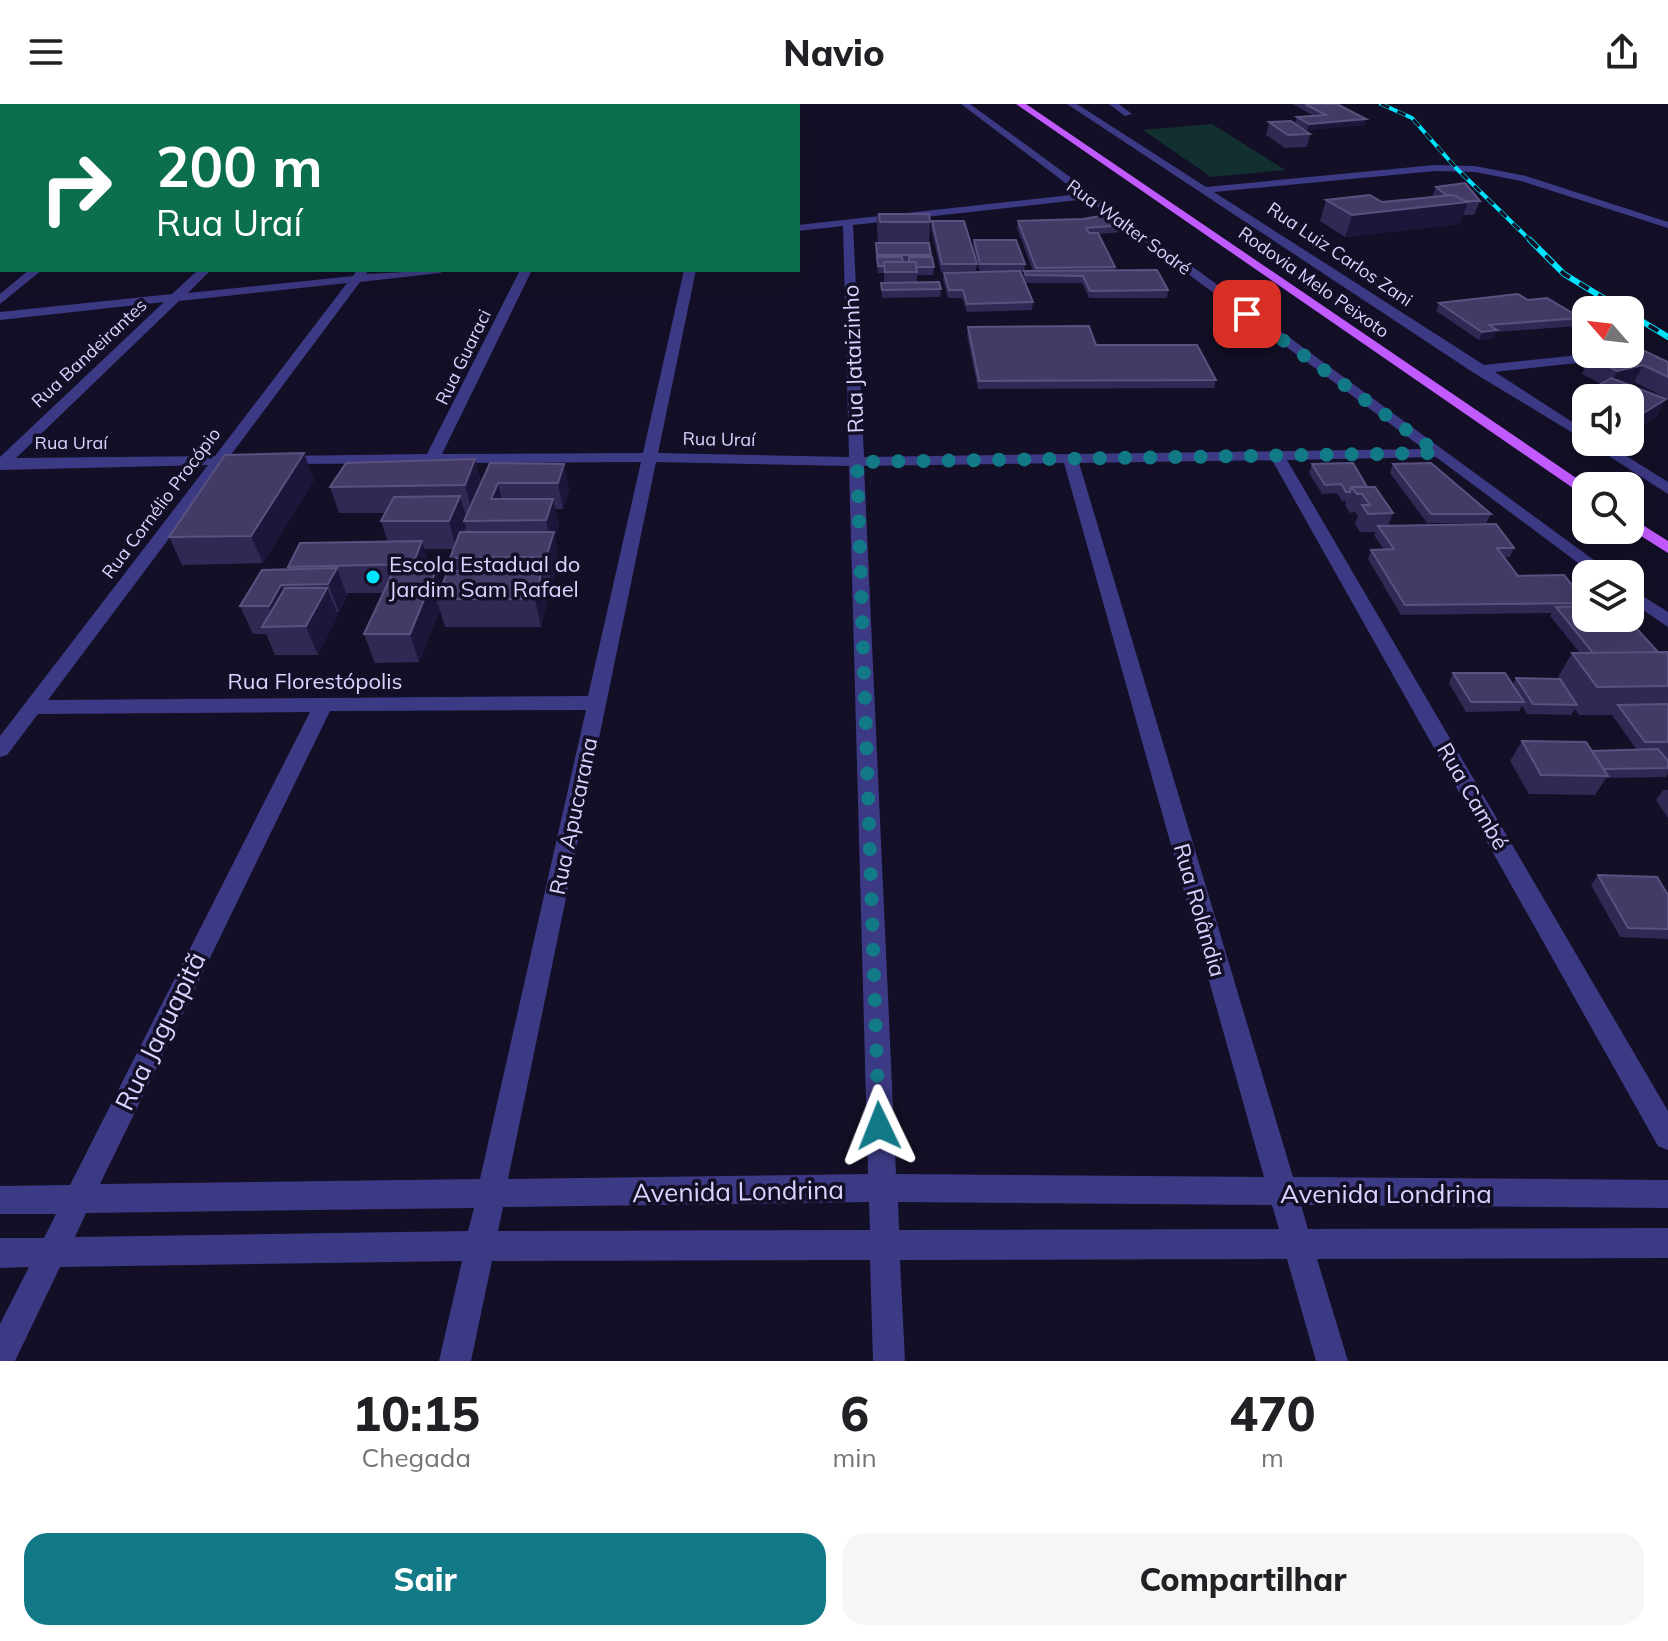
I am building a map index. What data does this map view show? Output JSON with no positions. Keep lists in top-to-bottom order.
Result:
{
  "streets": {
    "main road": ["Rodovia Melo Peixoto"],
    "street": [
      "Rua Walter Sodré",
      "Rua Luiz Carlos Zani",
      "Rua Bandeirantes",
      "Rua Guaraci",
      "Rua Jataizinho",
      "Rua Uraí",
      "Rua Cornélio Procópio",
      "Rua Florestópolis",
      "Rua Cambé",
      "Rua Apucarana",
      "Rua Rolândia",
      "Rua Jaguapitã",
      "Avenida Londrina"
    ]
  },
  "crossings": [
    ["Rua Walter Sodré", "Rua Uraí"],
    ["Rua Bandeirantes", "Rua Uraí"],
    ["Rua Guaraci", "Rua Uraí"],
    ["Rua Jataizinho", "Rua Uraí"],
    ["Rua Jataizinho", "Avenida Londrina"],
    ["Rua Uraí", "Rua Cornélio Procópio"],
    ["Rua Uraí", "Rua Cambé"],
    ["Rua Uraí", "Rua Apucarana"],
    ["Rua Uraí", "Rua Rolândia"],
    ["Rua Cornélio Procópio", "Rua Florestópolis"],
    ["Rua Florestópolis", "Rua Apucarana"],
    ["Rua Florestópolis", "Rua Jaguapitã"],
    ["Rua Apucarana", "Avenida Londrina"],
    ["Rua Rolândia", "Avenida Londrina"],
    ["Rua Jaguapitã", "Avenida Londrina"]
  ],
  "places": ["Escola Estadual do Jardim Sam Rafael"],
  "north": "top left",
  "page": {
    "header": "Navio",
    "turn": ["200 m", "Rua Uraí"],
    "eta": [
      "10:15",
      "Chegada",
      "6",
      "min",
      "470",
      "m"
    ],
    "buttons": ["Sair", "Compartilhar"]
  }
}
